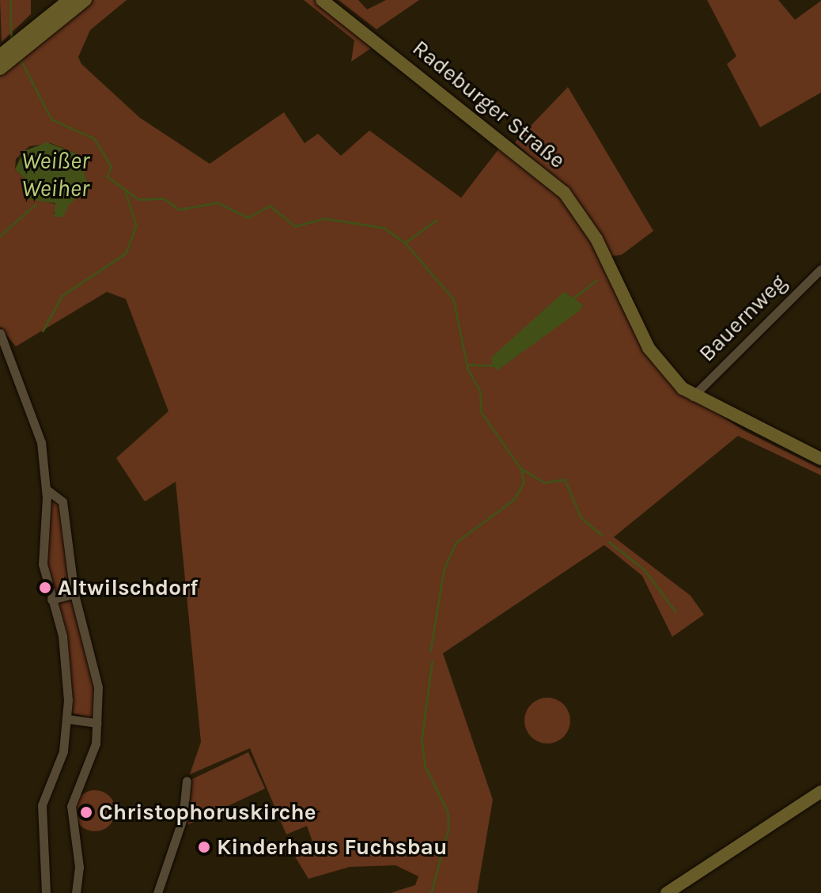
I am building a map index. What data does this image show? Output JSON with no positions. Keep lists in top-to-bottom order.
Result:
{
  "streets": {
    "main road": ["Radeburger Straße"],
    "street": ["Bauernweg"]
  },
  "crossings": [
    ["Radeburger Straße", "Bauernweg"]
  ],
  "water": ["Weißer Weiher"],
  "places": ["Altwilschdorf", "Christophoruskirche", "Kinderhaus Fuchsbau"]
}
